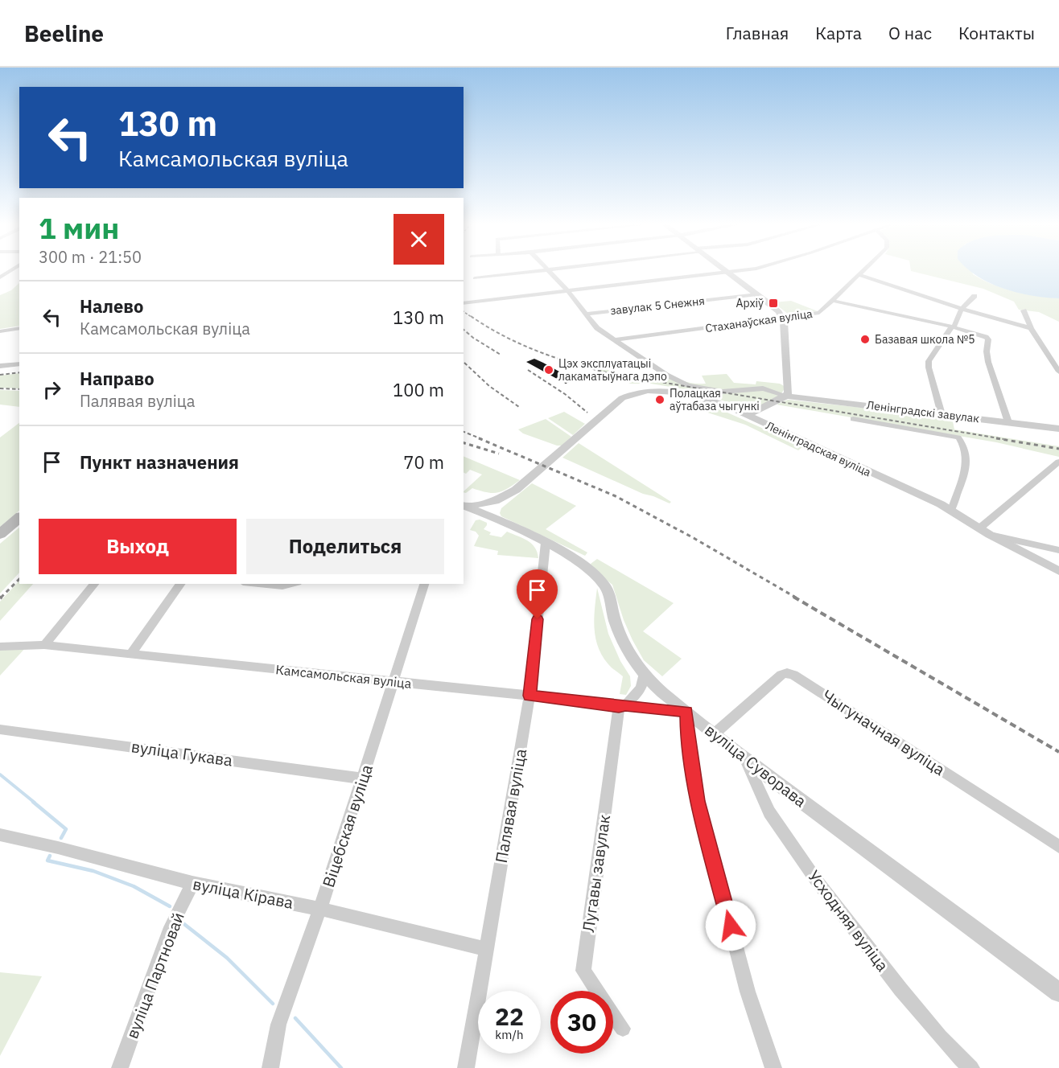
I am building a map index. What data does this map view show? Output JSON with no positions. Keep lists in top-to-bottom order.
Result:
{
  "streets": {
    "street": [
      "завулак 5 Снежня",
      "Стаханаўская вуліца",
      "Ленінградскі завулак",
      "Ленінградская вуліца",
      "Камсамольская вуліца",
      "Чыгуначная вуліца",
      "вуліца Гукава",
      "вуліца Суворава",
      "Палявая вуліца",
      "Віцебская вуліца",
      "Лугавы завулак",
      "вуліца Кірава",
      "Усходняя вуліца",
      "вуліца Партновай"
    ]
  },
  "crossings": [
    ["Ленінградскі завулак", "Ленінградская вуліца"],
    ["Камсамольская вуліца", "вуліца Суворава"],
    ["Камсамольская вуліца", "Палявая вуліца"],
    ["Камсамольская вуліца", "Віцебская вуліца"],
    ["Камсамольская вуліца", "Лугавы завулак"],
    ["Чыгуначная вуліца", "вуліца Суворава"],
    ["вуліца Гукава", "Віцебская вуліца"],
    ["вуліца Суворава", "Палявая вуліца"],
    ["вуліца Суворава", "Усходняя вуліца"],
    ["Палявая вуліца", "вуліца Кірава"],
    ["Віцебская вуліца", "вуліца Кірава"],
    ["вуліца Кірава", "вуліца Партновай"]
  ],
  "places": {
    "transit": ["Архіў"],
    "other": ["Базавая школа №5", "Цэх эксплуатацыі лакаматыўнага дэпо", "Полацкая аўтабаза чыгункі"]
  },
  "page": {
    "header": "Beeline",
    "nav": [
      "Главная",
      "Карта",
      "О нас",
      "Контакты"
    ],
    "turn": ["130 m", "Камсамольская вуліца"],
    "heading": ["1 мин", "300 m · 21:50"],
    "list": [
      {
        "name": "Налево",
        "note": "Камсамольская вуліца",
        "value": "130 m"
      },
      {
        "name": "Направо",
        "note": "Палявая вуліца",
        "value": "100 m"
      },
      {
        "name": "Пункт назначения",
        "value": "70 m"
      }
    ],
    "buttons": ["Выход", "Поделиться"],
    "speed": "22 km/h",
    "limit": "30"
  }
}
